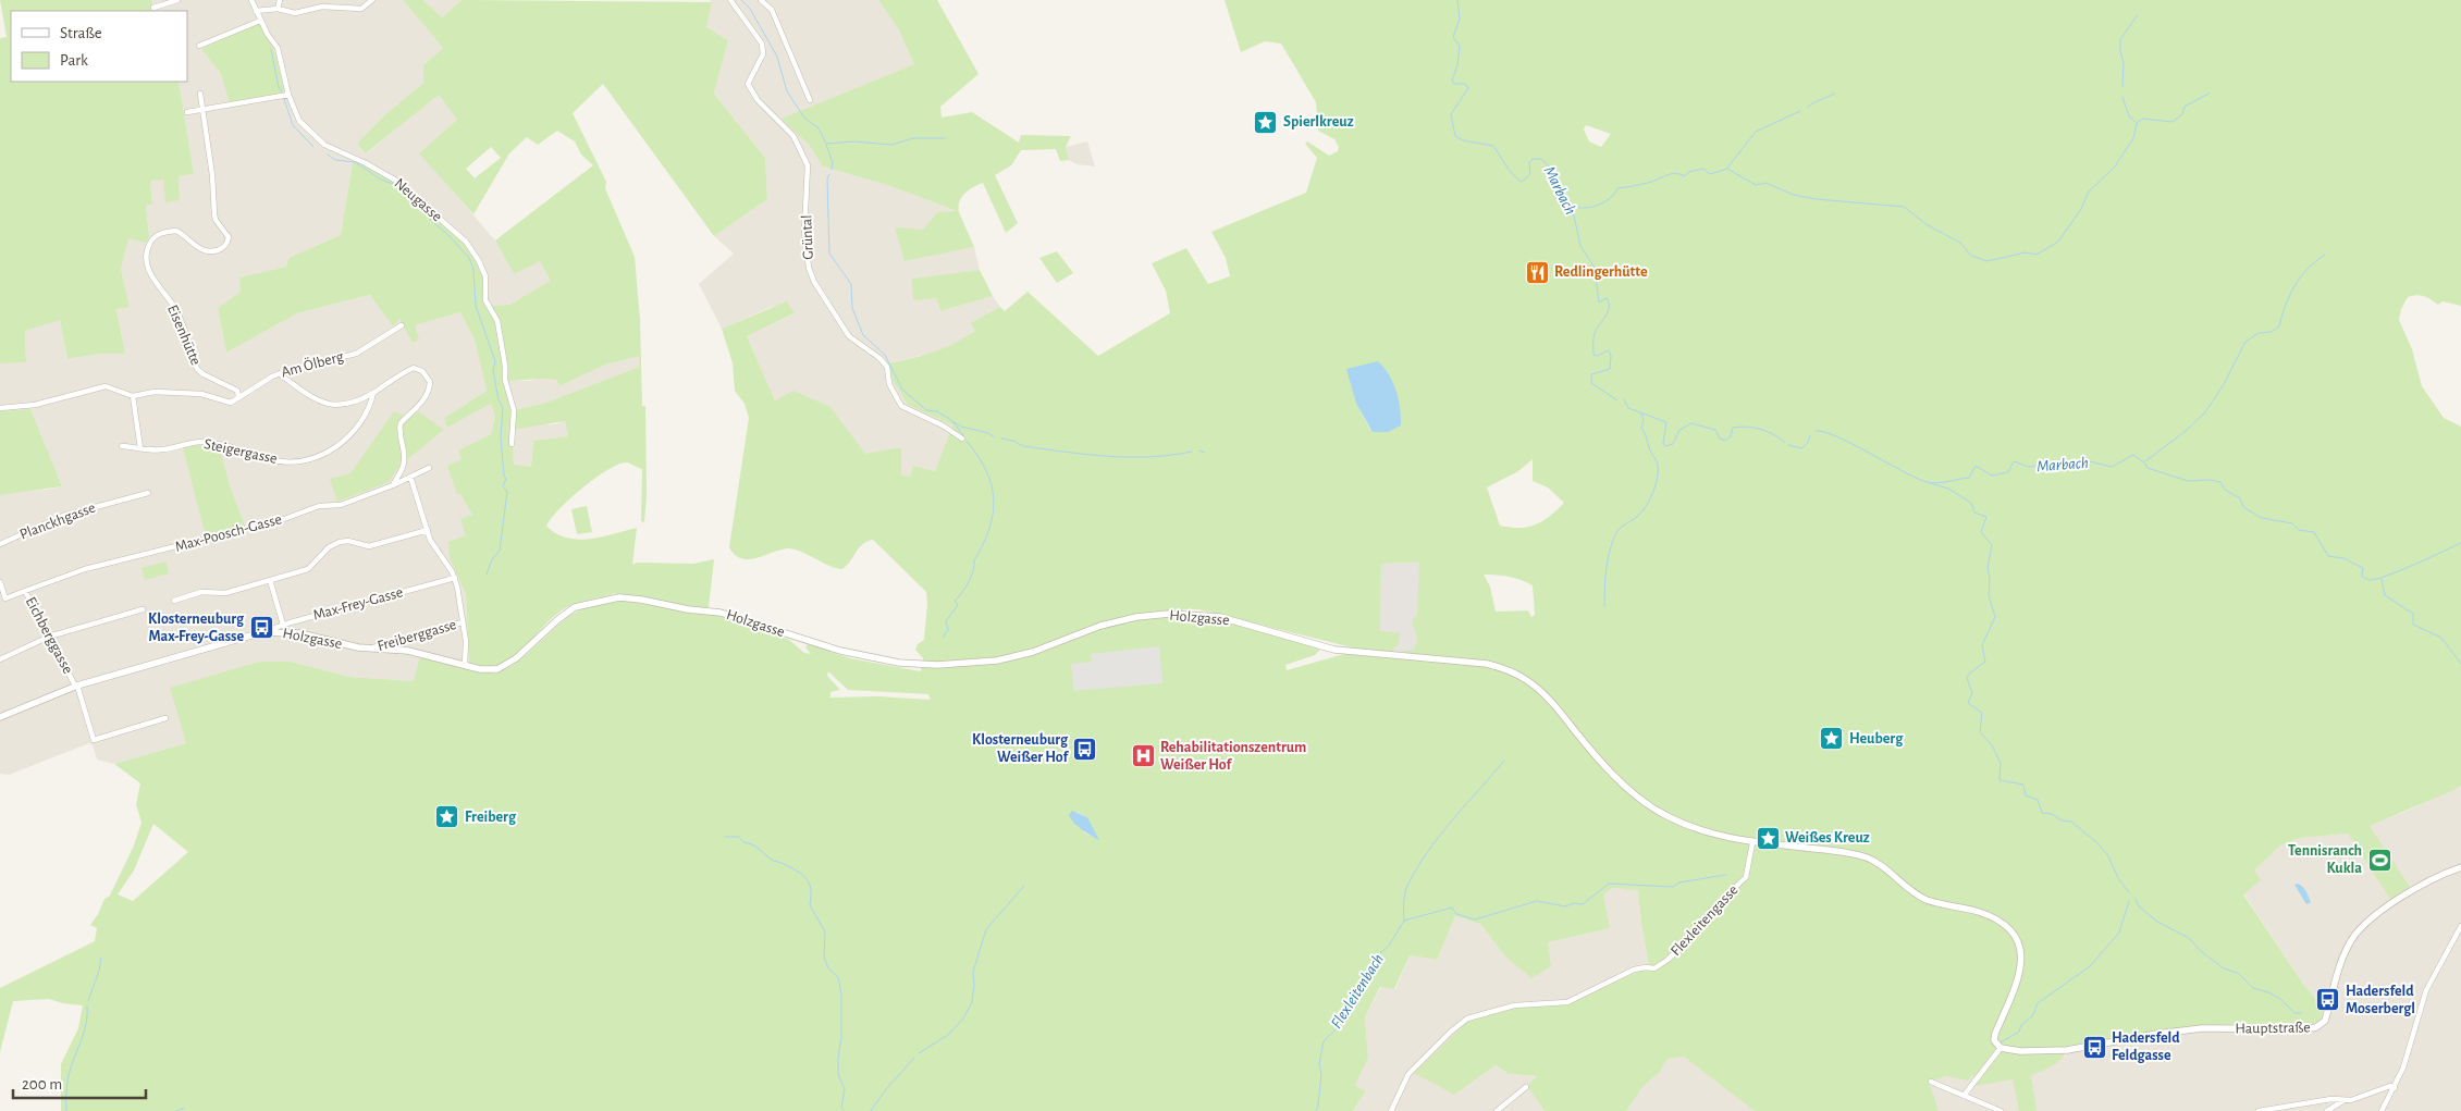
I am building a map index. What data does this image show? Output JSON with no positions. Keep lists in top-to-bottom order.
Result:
{
  "streets": {
    "street": [
      "Neugasse",
      "Grüntal",
      "Eisenhütte",
      "Am Ölberg",
      "Steigergasse",
      "Planckhgasse",
      "Max-Poosch-Gasse",
      "Max-Frey-Gasse",
      "Holzgasse",
      "Eichberggasse",
      "Freiberggasse",
      "Flexleitengasse",
      "Hauptstraße"
    ]
  },
  "crossings": [
    ["Eisenhütte", "Am Ölberg"],
    ["Max-Poosch-Gasse", "Eichberggasse"],
    ["Max-Frey-Gasse", "Holzgasse"],
    ["Holzgasse", "Eichberggasse"],
    ["Holzgasse", "Freiberggasse"],
    ["Holzgasse", "Flexleitengasse"],
    ["Holzgasse", "Hauptstraße"]
  ],
  "water": ["Marbach", "Flexleitenbach"],
  "places": {
    "place": [
      "Spierlkreuz",
      "Heuberg",
      "Freiberg",
      "Weißes Kreuz"
    ],
    "restaurant": ["Redlingerhütte"],
    "bus stop": [
      "Klosterneuburg Max-Frey-Gasse",
      "Klosterneuburg Weißer Hof",
      "Hadersfeld Moserbergl",
      "Hadersfeld Feldgasse"
    ],
    "hospital": ["Rehabilitationszentrum Weißer Hof"],
    "sports": ["Tennisranch Kukla"]
  },
  "legend": ["Straße", "Park"],
  "scale_bar": "200 m"
}
